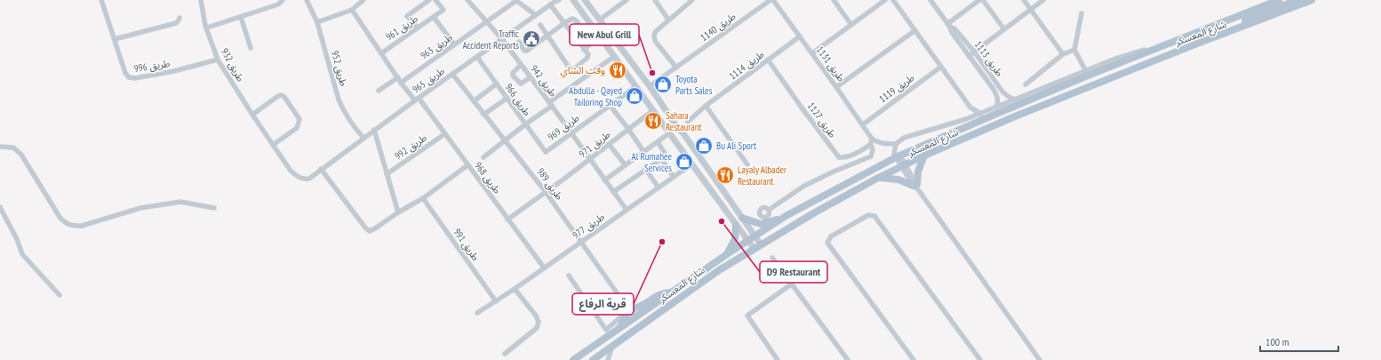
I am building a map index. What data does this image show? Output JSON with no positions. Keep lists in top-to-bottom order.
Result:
{
  "streets": {
    "main road": ["شارع المعسكر"],
    "street": [
      "طريق 1140",
      "طريق 961",
      "طريق 963",
      "طريق 1113",
      "طريق 1131",
      "طريق 932",
      "طريق 1114",
      "طريق 996",
      "طريق 952",
      "طريق 965",
      "طريق 942",
      "طريق 1119",
      "طريق 966",
      "طريق 1127",
      "طريق 969",
      "طريق 971",
      "طريق 992",
      "طريق 968",
      "طريق 989",
      "طريق 977",
      "طريق 991"
    ]
  },
  "crossings": [
    ["طريق 1140", "طريق 1131"],
    ["طريق 961", "طريق 963"],
    ["طريق 961", "طريق 965"],
    ["طريق 961", "طريق 968"],
    ["طريق 963", "طريق 942"],
    ["طريق 1131", "طريق 1114"],
    ["طريق 1131", "طريق 1119"],
    ["طريق 932", "طريق 996"],
    ["طريق 932", "طريق 965"],
    ["طريق 1114", "طريق 1127"],
    ["طريق 952", "طريق 965"],
    ["طريق 965", "طريق 942"],
    ["طريق 965", "طريق 966"],
    ["طريق 965", "طريق 992"],
    ["طريق 965", "طريق 968"],
    ["طريق 965", "طريق 989"],
    ["طريق 942", "طريق 969"],
    ["طريق 942", "طريق 971"],
    ["طريق 942", "طريق 977"],
    ["طريق 966", "طريق 969"],
    ["طريق 971", "طريق 968"],
    ["طريق 971", "طريق 989"],
    ["طريق 992", "طريق 968"],
    ["طريق 968", "طريق 977"],
    ["طريق 989", "طريق 977"],
    ["طريق 977", "طريق 991"]
  ],
  "places": {
    "public building": ["Traffic Accident Reports"],
    "restaurant": ["وقت الشاي", "Sahara Restaurant", "Layaly Albader Restaurant"],
    "other": ["New Abul Grill", "D9 Restaurant", "قرية الرفاع"],
    "shop": [
      "Toyota Parts Sales",
      "Abdulla - Qayed Tailoring Shop",
      "Bu Ali Sport",
      "Al Rumahee Services"
    ]
  },
  "scale_bar": "100 m"
}
